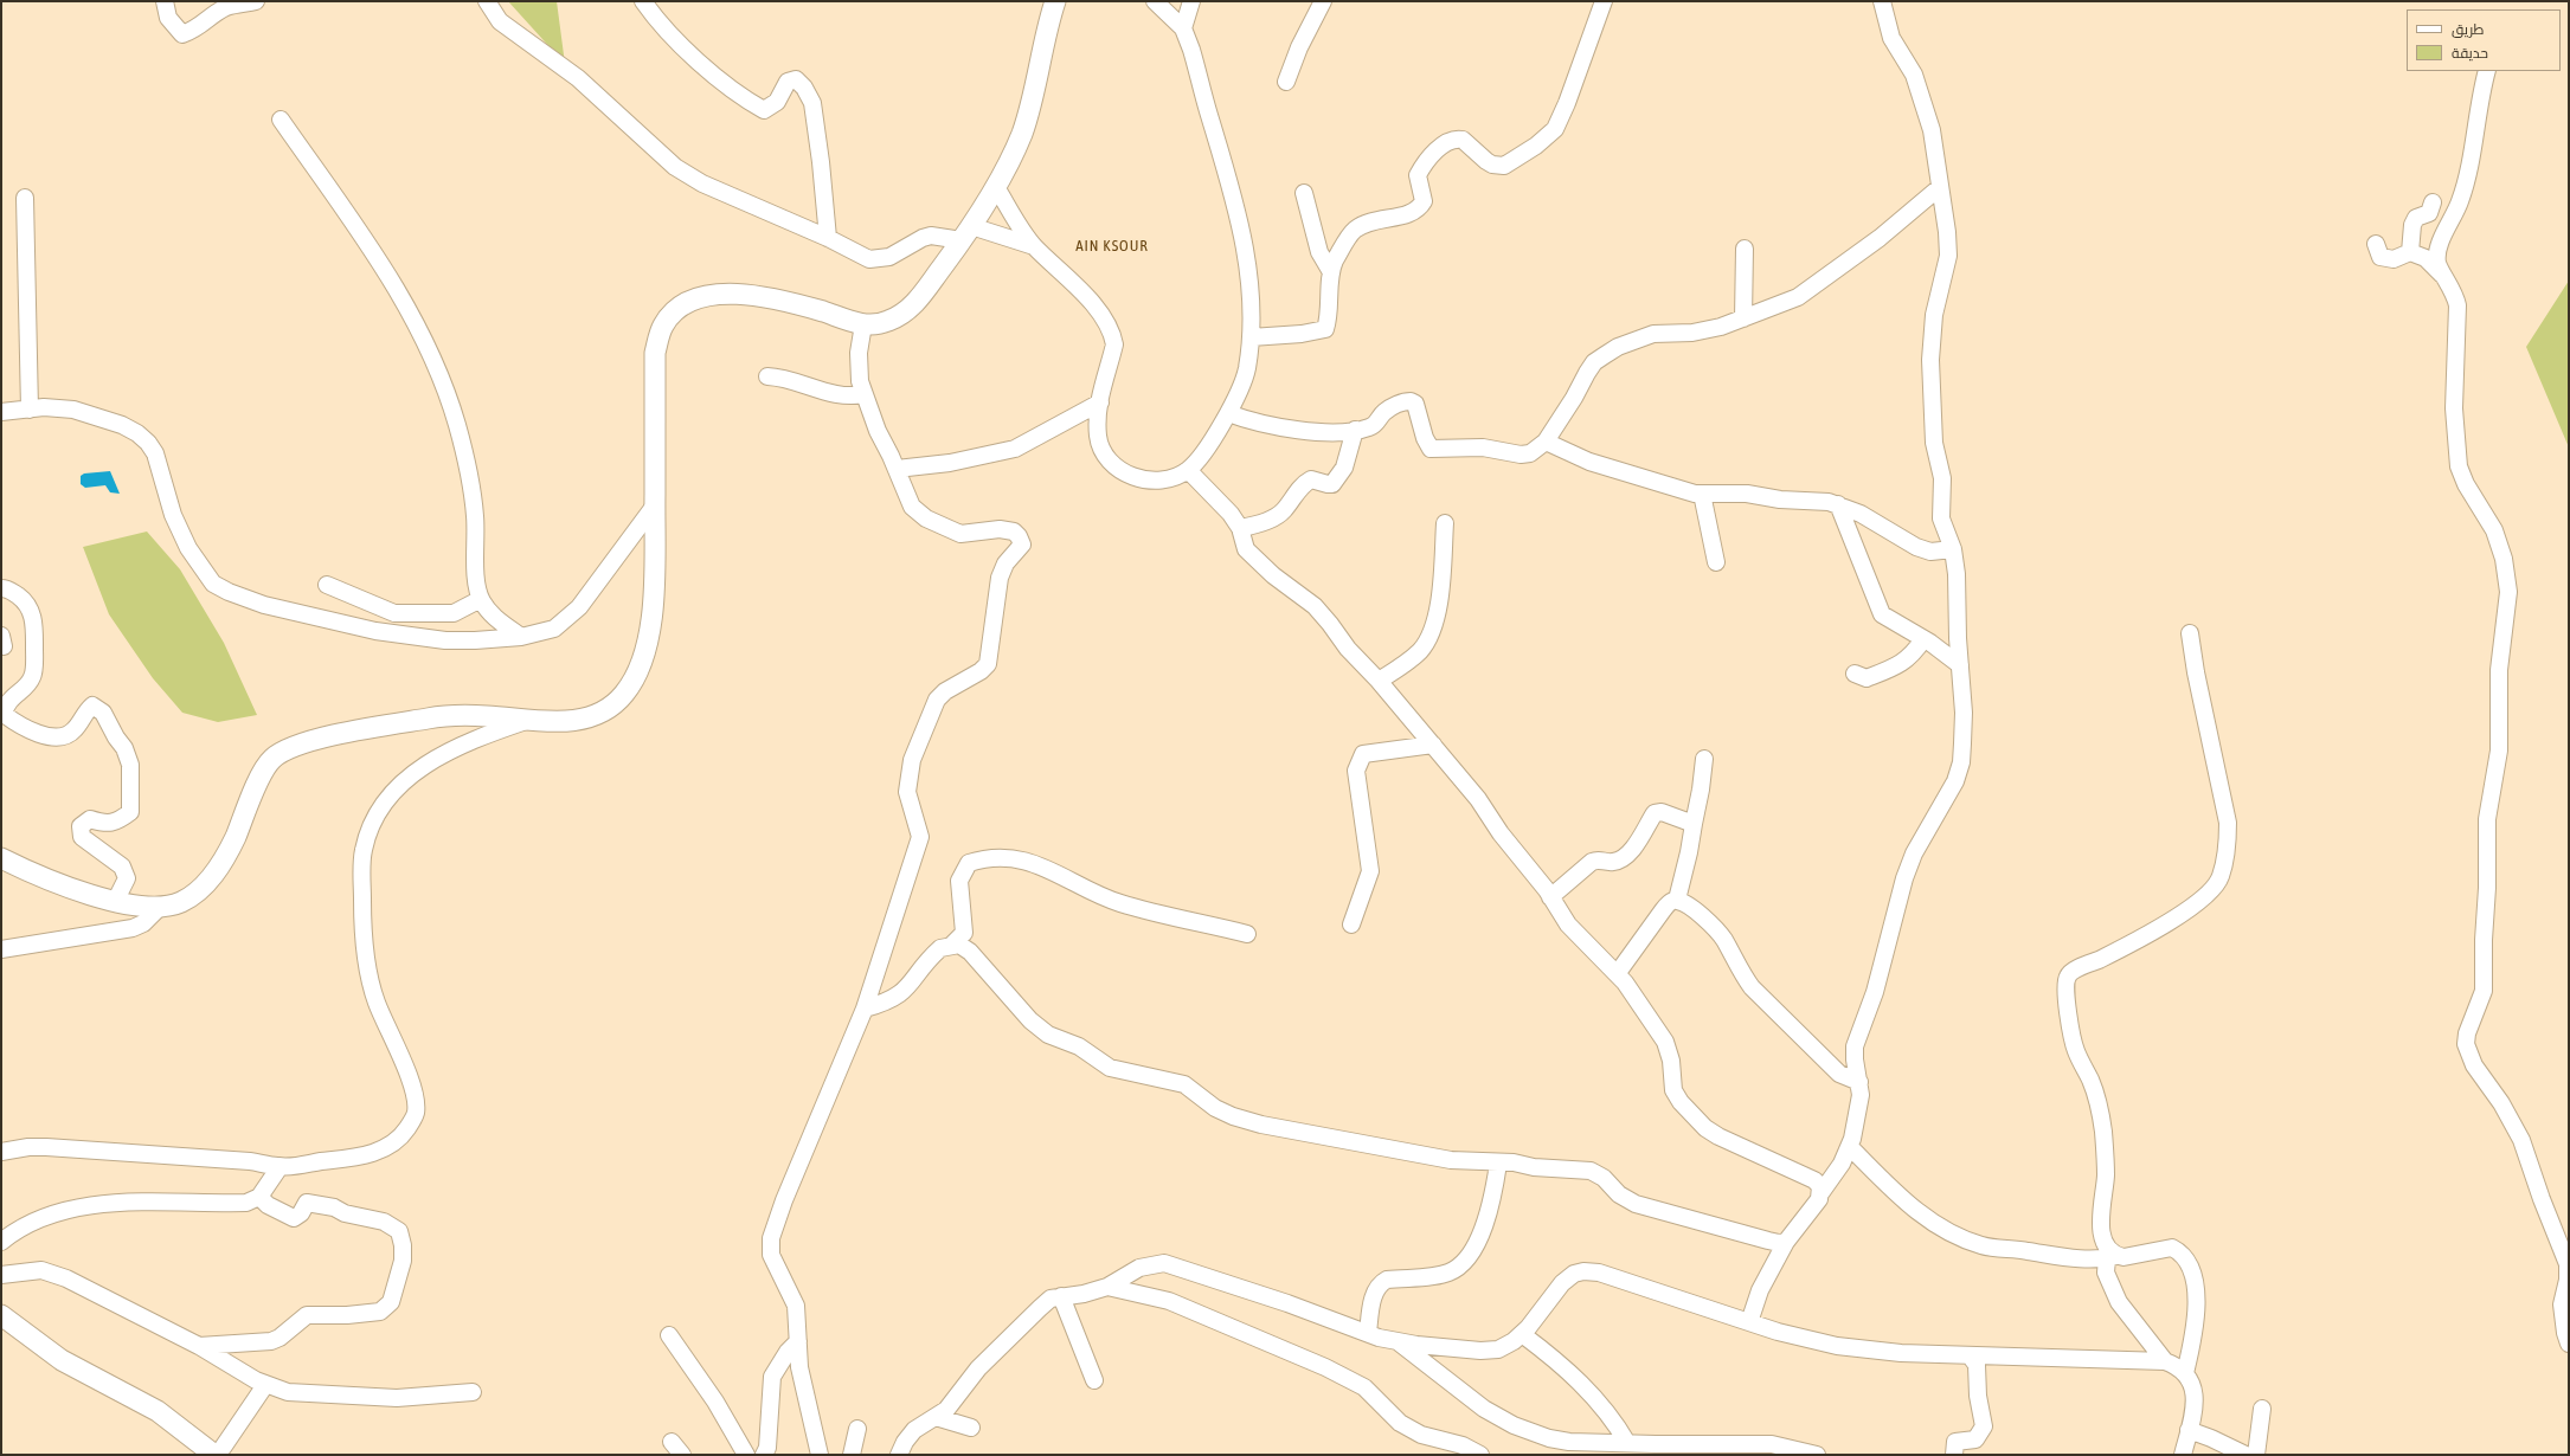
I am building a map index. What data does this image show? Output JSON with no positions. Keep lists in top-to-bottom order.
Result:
{
  "districts": ["AIN KSOUR"],
  "legend": ["طريق", "حديقة"]
}
